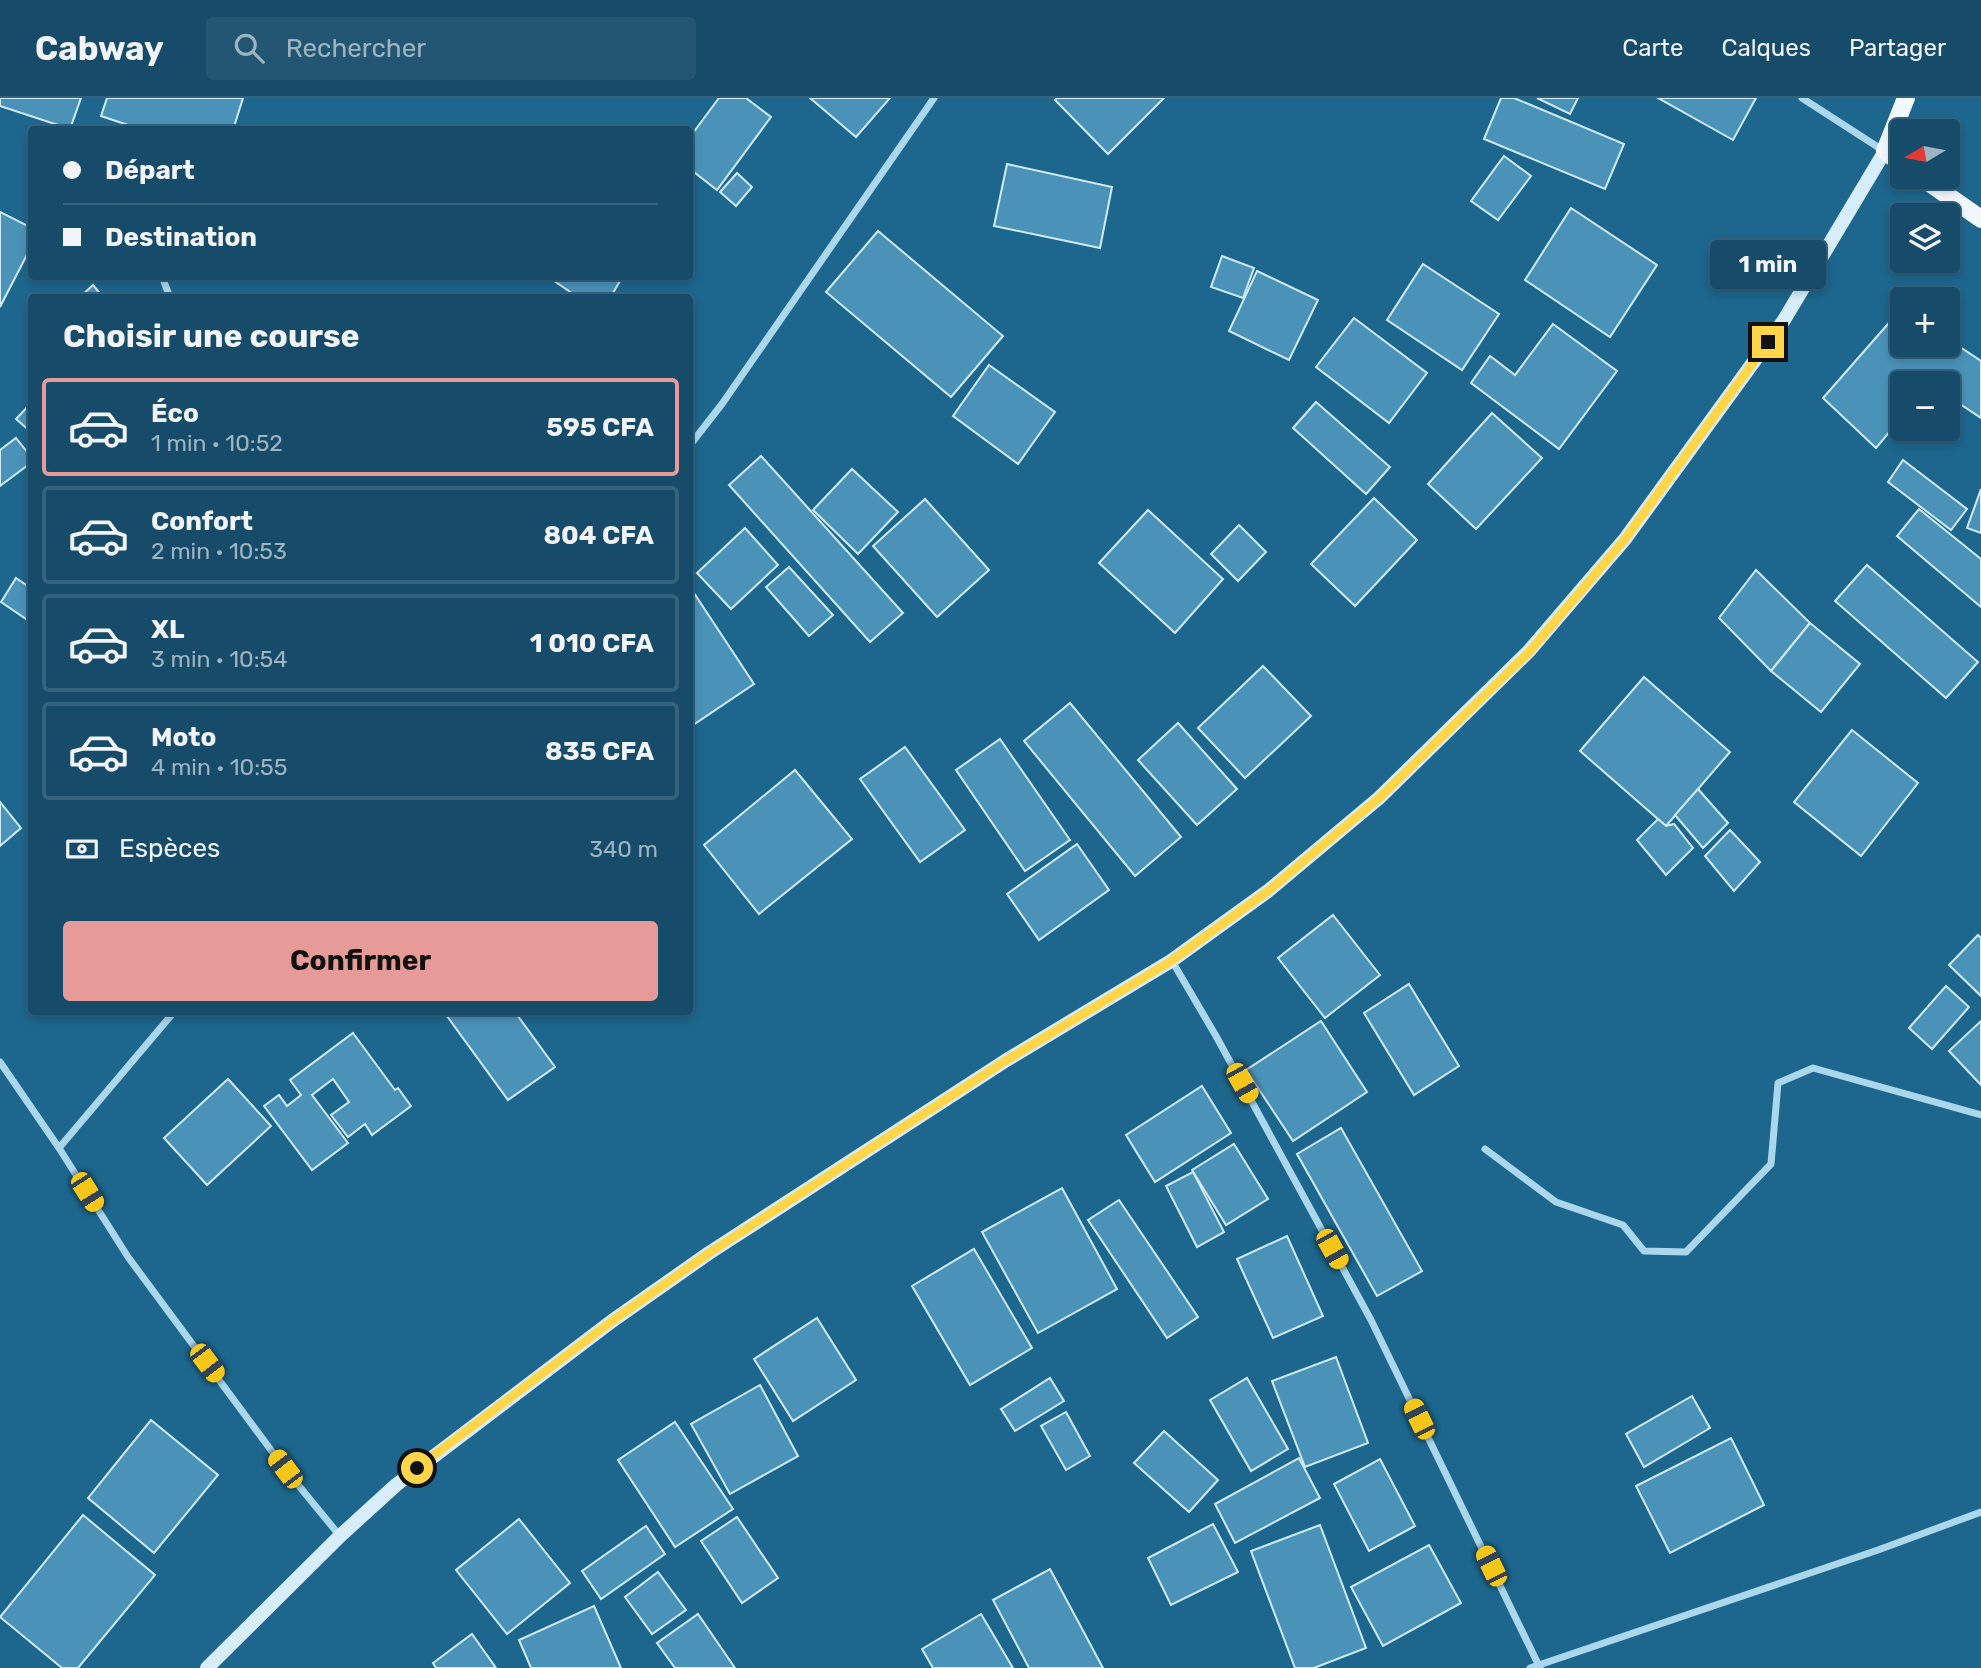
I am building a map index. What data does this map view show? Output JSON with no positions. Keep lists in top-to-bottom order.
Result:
{
  "north": "left",
  "page": {
    "header": "Cabway",
    "search": "Rechercher",
    "nav": ["Carte", "Calques", "Partager"],
    "map_buttons": ["+", "−"],
    "banner": ["Départ", "Destination"],
    "bubble": "1 min",
    "heading": "Choisir une course",
    "list": [
      {
        "name": "Éco",
        "note": "1 min · 10:52",
        "value": "595 CFA"
      },
      {
        "name": "Confort",
        "note": "2 min · 10:53",
        "value": "804 CFA"
      },
      {
        "name": "XL",
        "note": "3 min · 10:54",
        "value": "1 010 CFA"
      },
      {
        "name": "Moto",
        "note": "4 min · 10:55",
        "value": "835 CFA"
      }
    ],
    "pay": ["Espèces", "340 m"],
    "buttons": "Confirmer"
  }
}
